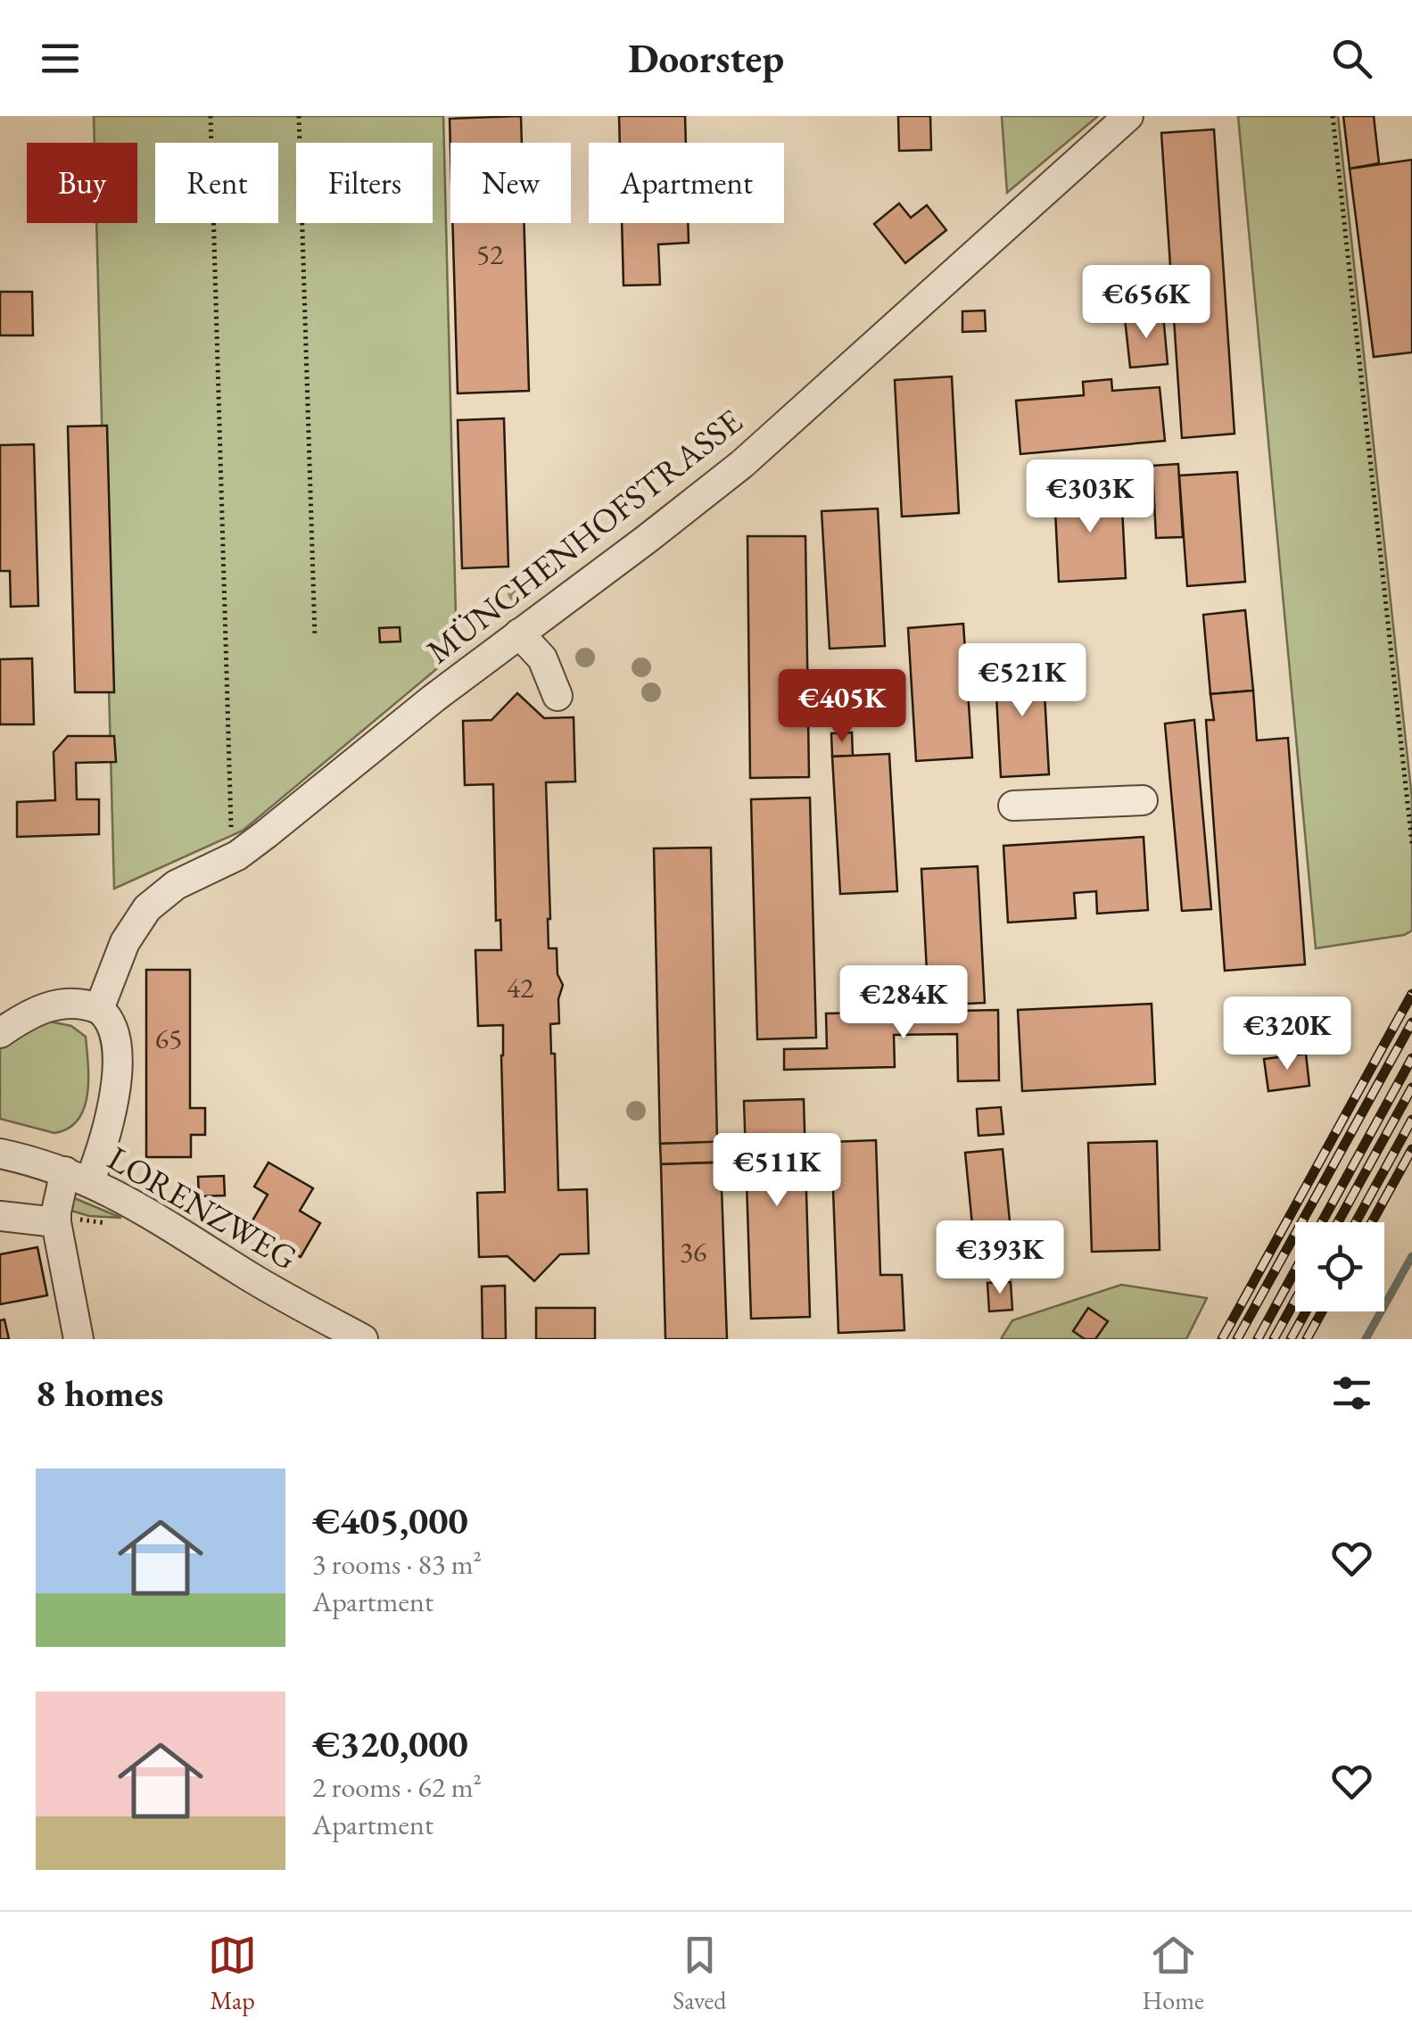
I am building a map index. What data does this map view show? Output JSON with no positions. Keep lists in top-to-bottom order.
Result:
{
  "streets": {
    "street": ["MÜNCHENHOFSTRASSE", "LORENZWEG"]
  },
  "house_numbers": [
    "52",
    "42",
    "65",
    "36"
  ],
  "page": {
    "header": "Doorstep",
    "chip": [
      "Buy",
      "Rent",
      "Filters",
      "New",
      "Apartment"
    ],
    "price": [
      "€656K",
      "€303K",
      "€521K",
      "€405K",
      "€284K",
      "€320K",
      "€511K",
      "€393K"
    ],
    "heading": "8 homes",
    "list": [
      {
        "name": "€405,000",
        "note": "3 rooms · 83 m² · Apartment"
      },
      {
        "name": "€320,000",
        "note": "2 rooms · 62 m² · Apartment"
      }
    ],
    "tabs": ["Map", "Saved", "Home"]
  }
}
